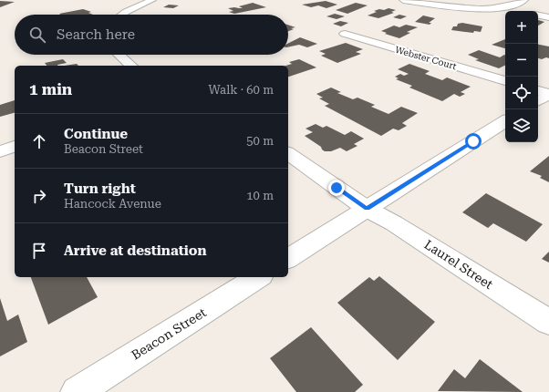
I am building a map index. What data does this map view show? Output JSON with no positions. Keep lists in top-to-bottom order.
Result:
{
  "streets": {
    "street": ["Webster Court", "Laurel Street", "Beacon Street"]
  },
  "page": {
    "map_buttons": ["+", "−"],
    "search": "Search here",
    "heading": ["1 min", "Walk · 60 m"],
    "list": [
      ["Continue", "Beacon Street", "50 m"],
      ["Turn right", "Hancock Avenue", "10 m"],
      "Arrive at destination"
    ]
  }
}
